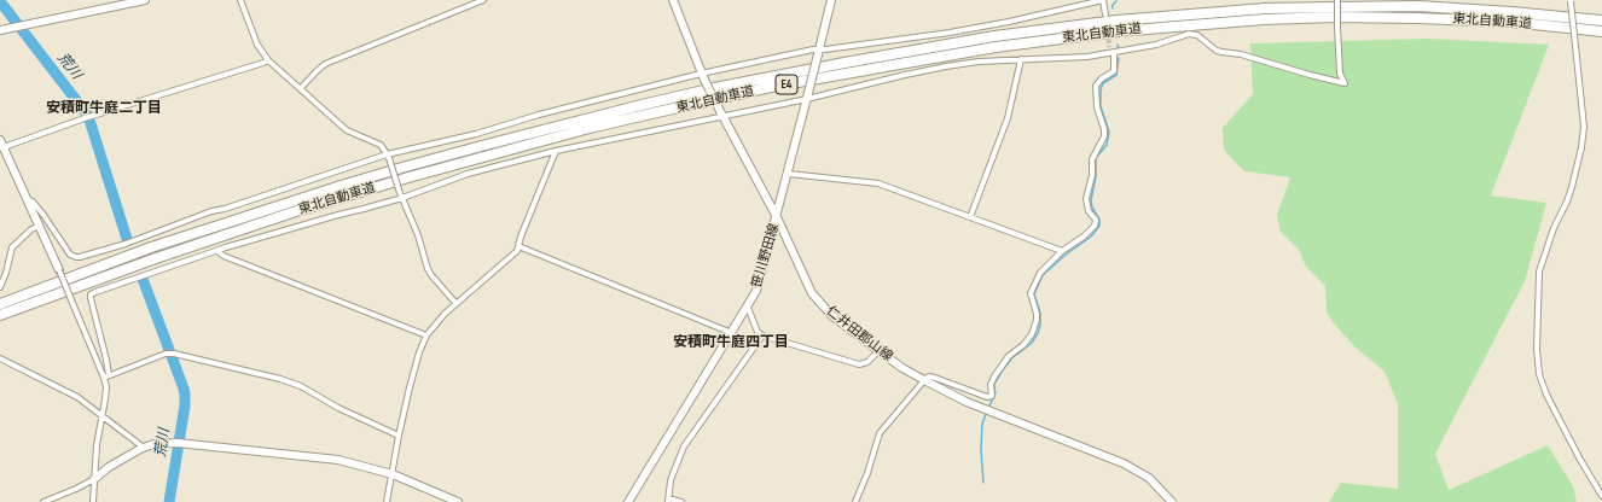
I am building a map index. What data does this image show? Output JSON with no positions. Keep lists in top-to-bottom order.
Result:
{
  "streets": {
    "highway": ["東北自動車道", "E4"],
    "street": ["笹川野田線", "仁井田郡山線"]
  },
  "crossings": [
    ["笹川野田線", "仁井田郡山線"]
  ],
  "districts": ["安積町牛庭二丁目", "安積町牛庭四丁目"],
  "water": ["荒川"]
}
